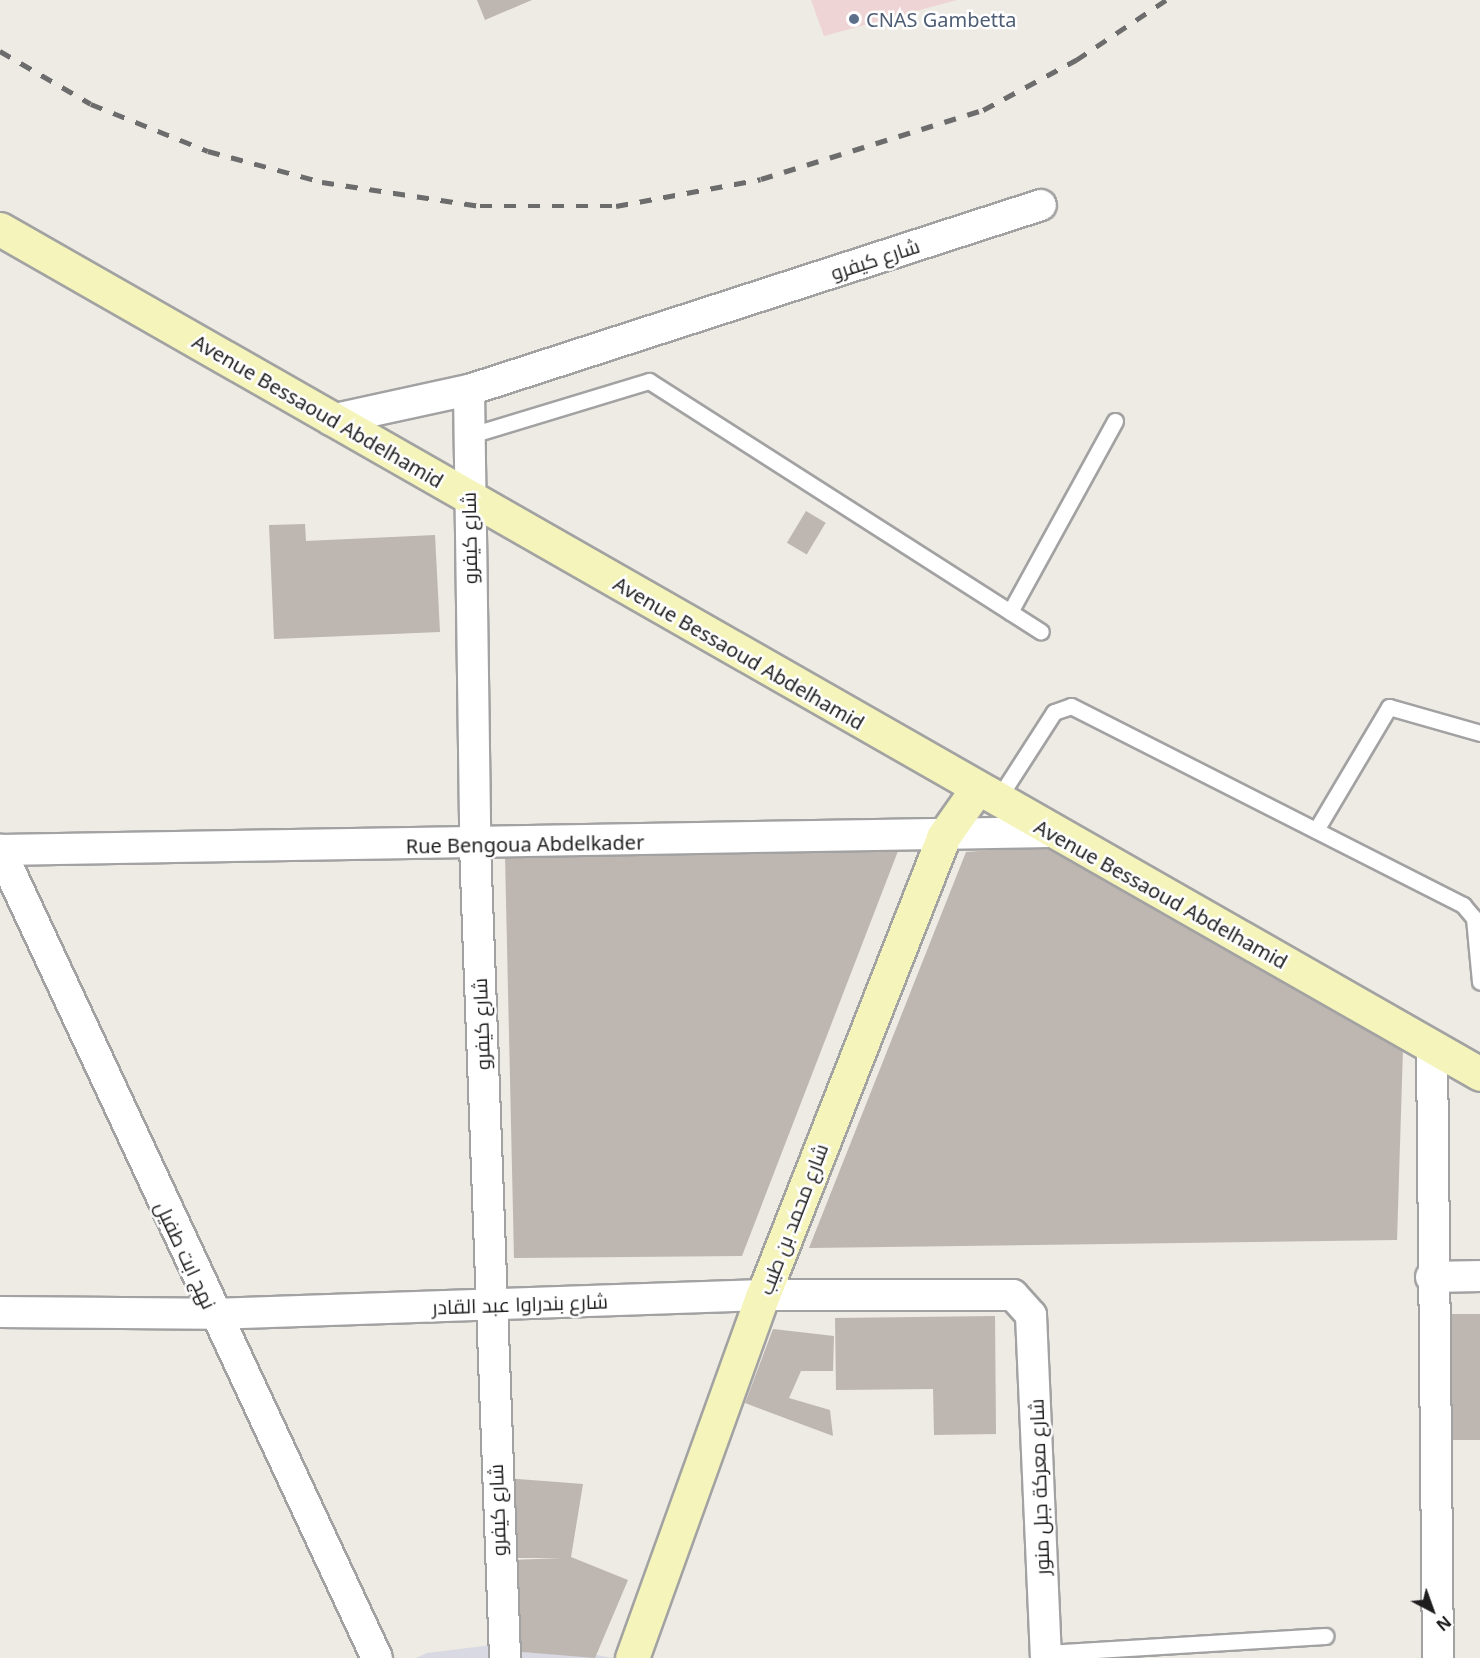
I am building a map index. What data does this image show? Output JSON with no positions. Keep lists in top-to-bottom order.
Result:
{
  "streets": {
    "main road": ["Avenue Bessaoud Abdelhamid", "شارع محمد بن طيب"],
    "street": [
      "شارع كيفرو",
      "Rue Bengoua Abdelkader",
      "نهج ابت طفيل",
      "شارع بندراوا عبد القادر",
      "شارع معركة جبل منور"
    ]
  },
  "crossings": [
    ["شارع كيفرو", "Avenue Bessaoud Abdelhamid"],
    ["شارع كيفرو", "Rue Bengoua Abdelkader"],
    ["شارع كيفرو", "شارع بندراوا عبد القادر"],
    ["Avenue Bessaoud Abdelhamid", "Rue Bengoua Abdelkader"],
    ["Avenue Bessaoud Abdelhamid", "شارع محمد بن طيب"],
    ["Rue Bengoua Abdelkader", "شارع محمد بن طيب"],
    ["Rue Bengoua Abdelkader", "نهج ابت طفيل"],
    ["شارع محمد بن طيب", "شارع بندراوا عبد القادر"],
    ["نهج ابت طفيل", "شارع بندراوا عبد القادر"],
    ["شارع بندراوا عبد القادر", "شارع معركة جبل منور"]
  ],
  "places": ["CNAS Gambetta"],
  "north": "bottom right"
}
